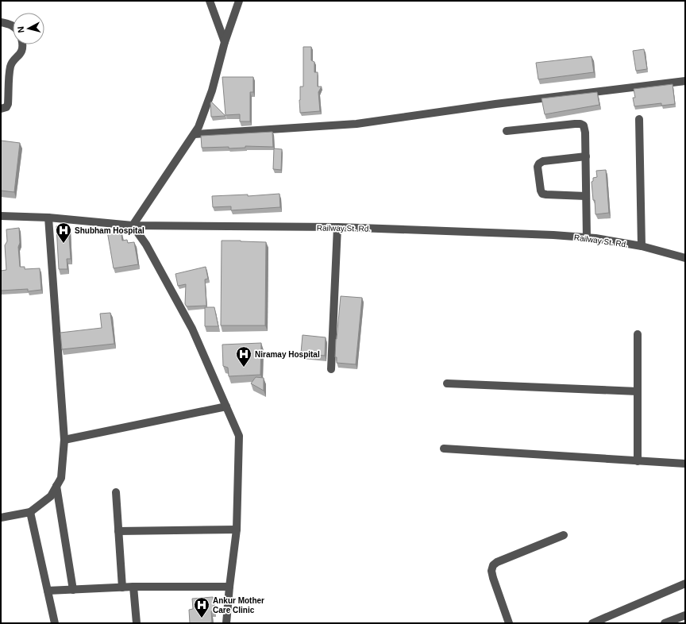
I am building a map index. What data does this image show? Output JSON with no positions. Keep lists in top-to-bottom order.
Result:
{
  "streets": {
    "street": ["Railway St. Rd."]
  },
  "places": {
    "hospital": ["Shubham Hospital", "Niramay Hospital", "Ankur Mother Care Clinic"]
  },
  "north": "left"
}
